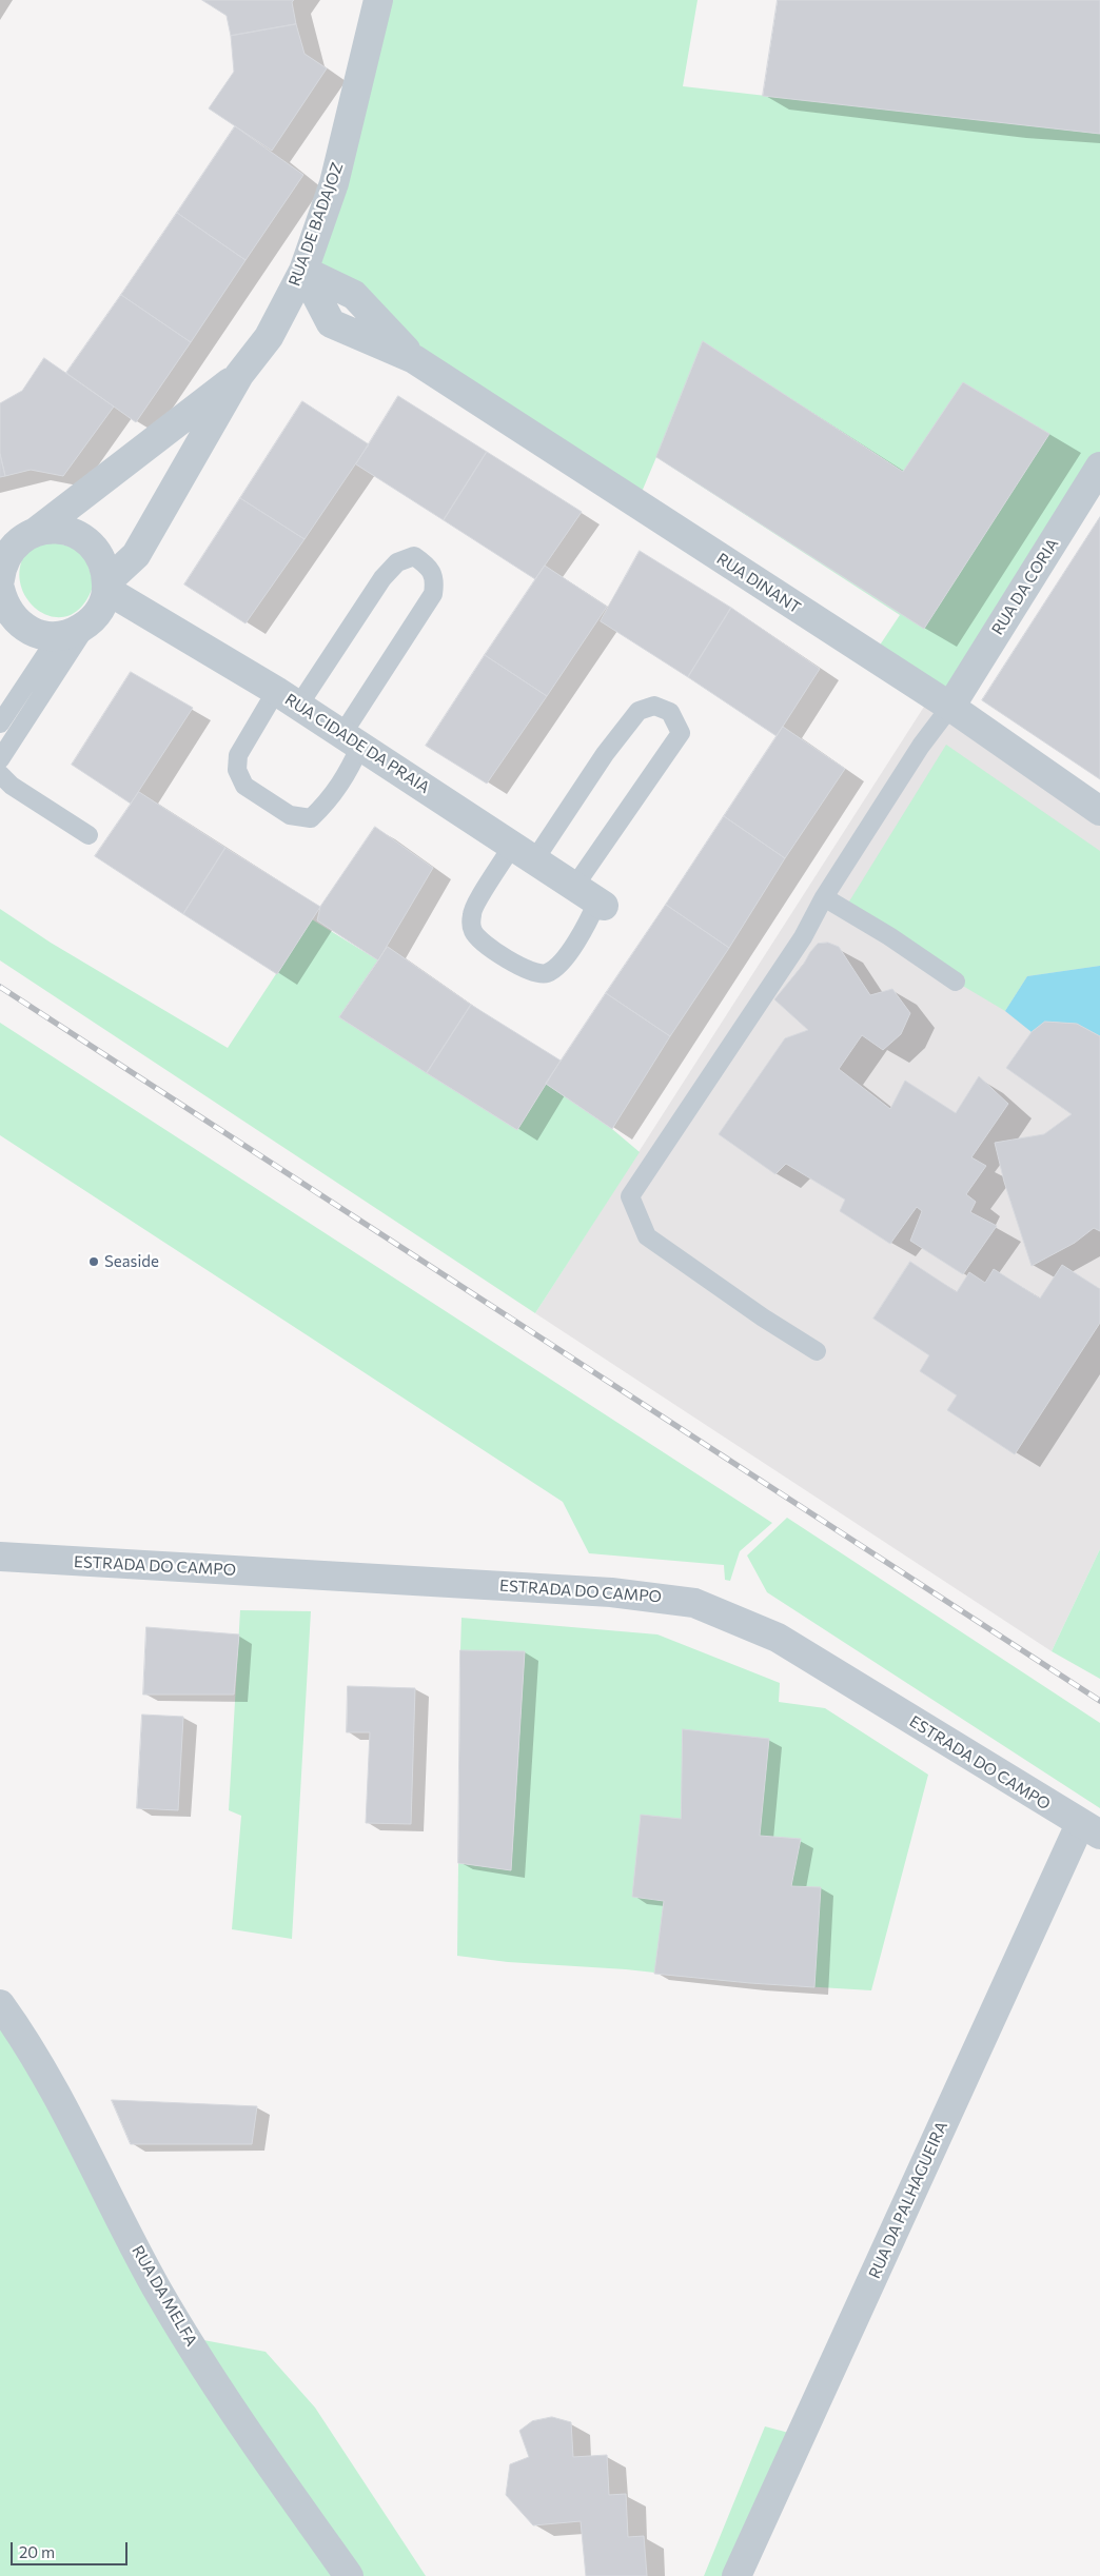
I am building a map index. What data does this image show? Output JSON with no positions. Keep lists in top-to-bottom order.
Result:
{
  "streets": {
    "street": [
      "RUA DE BADAJOZ",
      "RUA DINANT",
      "RUA DA CORIA",
      "RUA CIDADE DA PRAIA",
      "ESTRADA DO CAMPO",
      "RUA DA PALHAGUEIRA",
      "RUA DA MELFA"
    ]
  },
  "crossings": [
    ["RUA DE BADAJOZ", "RUA DINANT"],
    ["RUA DINANT", "RUA DA CORIA"],
    ["ESTRADA DO CAMPO", "RUA DA PALHAGUEIRA"]
  ],
  "places": ["Seaside"],
  "scale_bar": "20 m"
}
